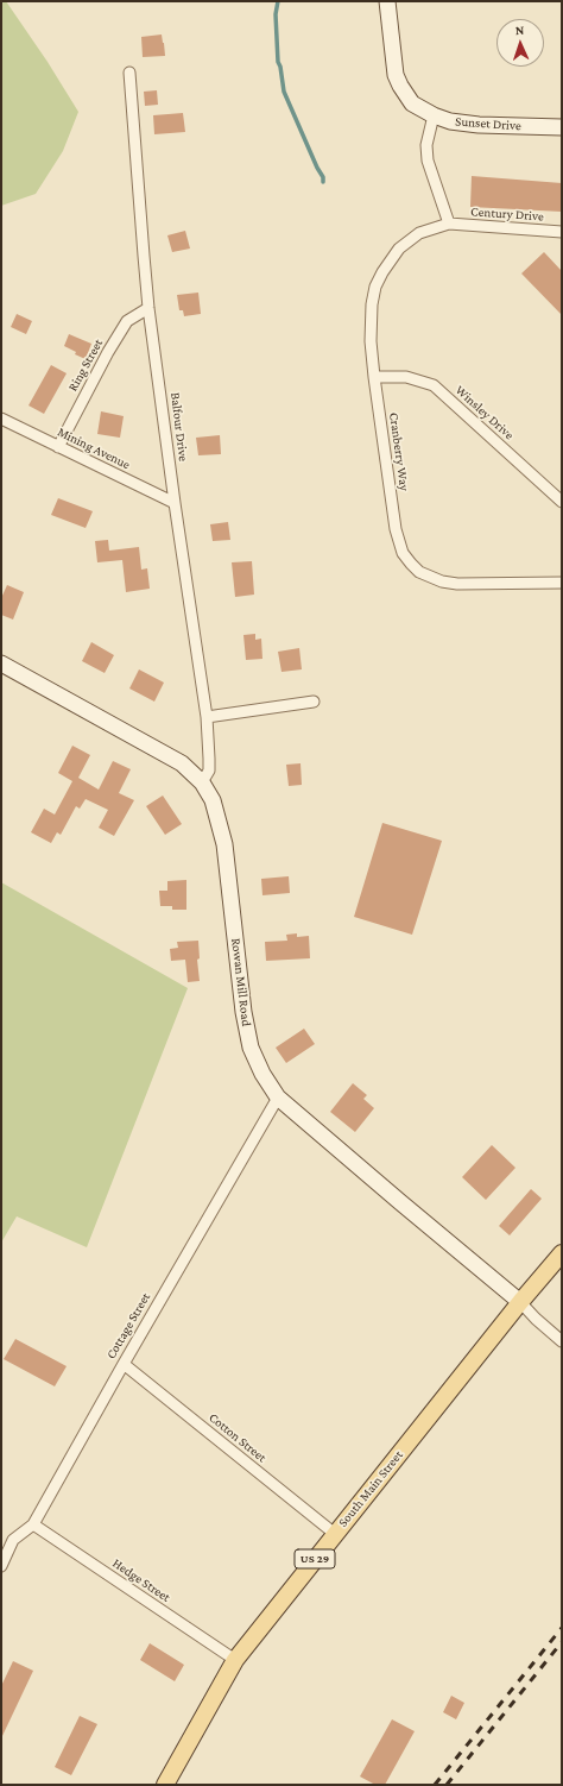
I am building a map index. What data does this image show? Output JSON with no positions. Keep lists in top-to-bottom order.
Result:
{
  "streets": {
    "main road": ["South Main Street", "US 29"],
    "street": [
      "Sunset Drive",
      "Century Drive",
      "Ring Street",
      "Winsley Drive",
      "Balfour Drive",
      "Mining Avenue",
      "Cranberry Way",
      "Rowan Mill Road",
      "Cottage Street",
      "Cotton Street",
      "Hedge Street"
    ]
  },
  "crossings": [
    ["Century Drive", "Cranberry Way"],
    ["Ring Street", "Balfour Drive"],
    ["Ring Street", "Mining Avenue"],
    ["Winsley Drive", "Cranberry Way"],
    ["Balfour Drive", "Mining Avenue"],
    ["Balfour Drive", "Rowan Mill Road"],
    ["Rowan Mill Road", "Cottage Street"],
    ["Rowan Mill Road", "South Main Street"],
    ["Cottage Street", "Cotton Street"],
    ["Cottage Street", "Hedge Street"],
    ["Cotton Street", "South Main Street"],
    ["South Main Street", "Hedge Street"]
  ],
  "north": "top"
}
